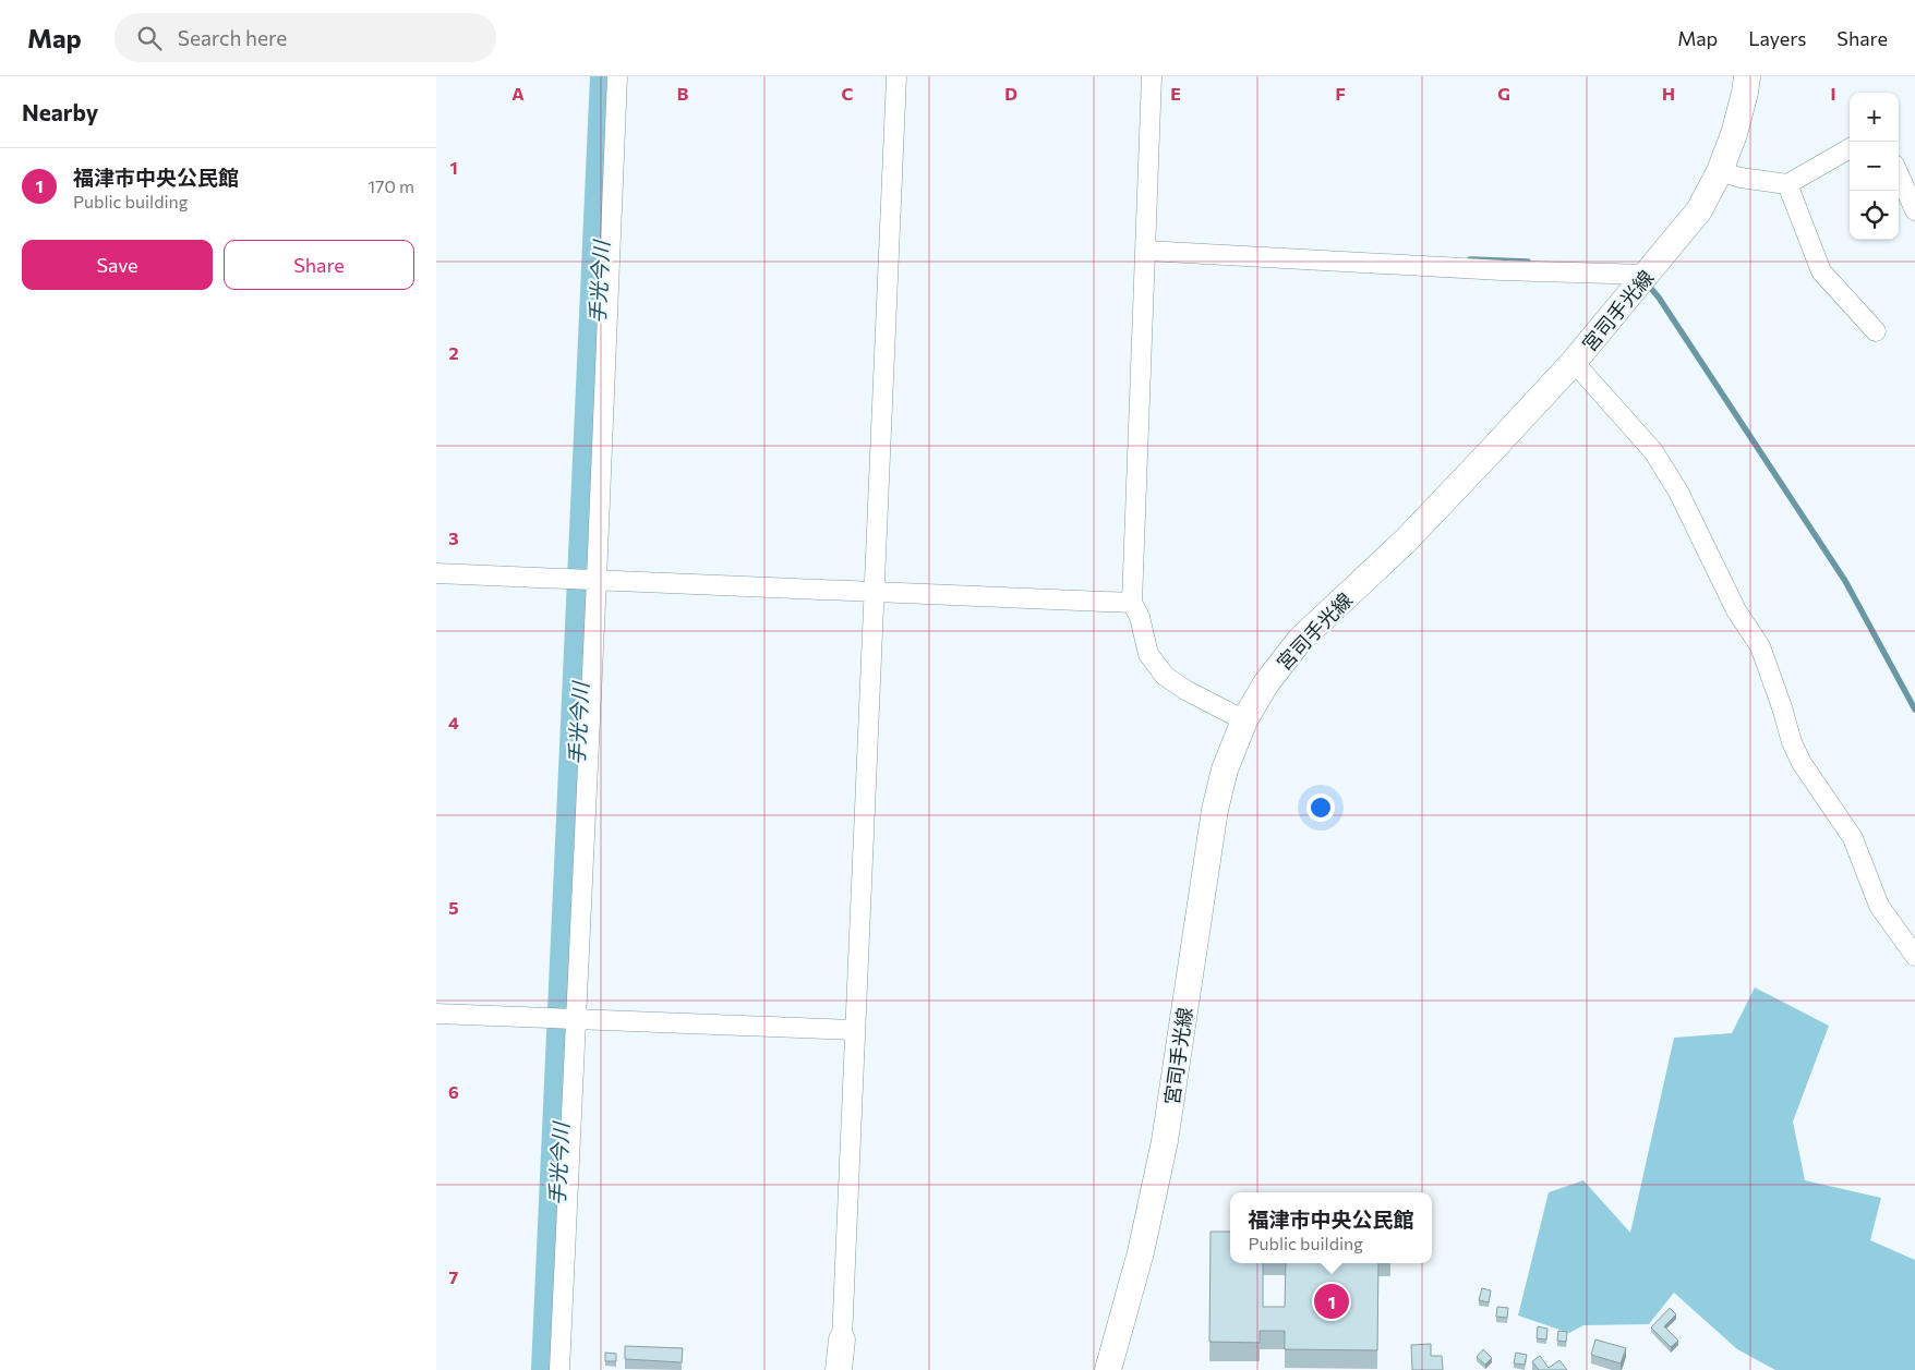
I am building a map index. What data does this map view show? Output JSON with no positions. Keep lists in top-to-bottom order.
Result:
{
  "streets": {
    "main road": ["宮司手光線"]
  },
  "water": ["手光今川"],
  "page": {
    "header": "Map",
    "search": "Search here",
    "nav": ["Map", "Layers", "Share"],
    "heading": "Nearby",
    "map_buttons": ["+", "−"],
    "list": [
      {
        "mark": "1",
        "name": "福津市中央公民館",
        "note": "Public building",
        "value": "170 m"
      }
    ],
    "buttons": ["Save", "Share"],
    "popup": ["福津市中央公民館", "Public building"],
    "pins": "1"
  },
  "grid": {
    "columns": [
      "A",
      "B",
      "C",
      "D",
      "E",
      "F",
      "G",
      "H",
      "I"
    ],
    "rows": [
      "1",
      "2",
      "3",
      "4",
      "5",
      "6",
      "7"
    ]
  }
}
